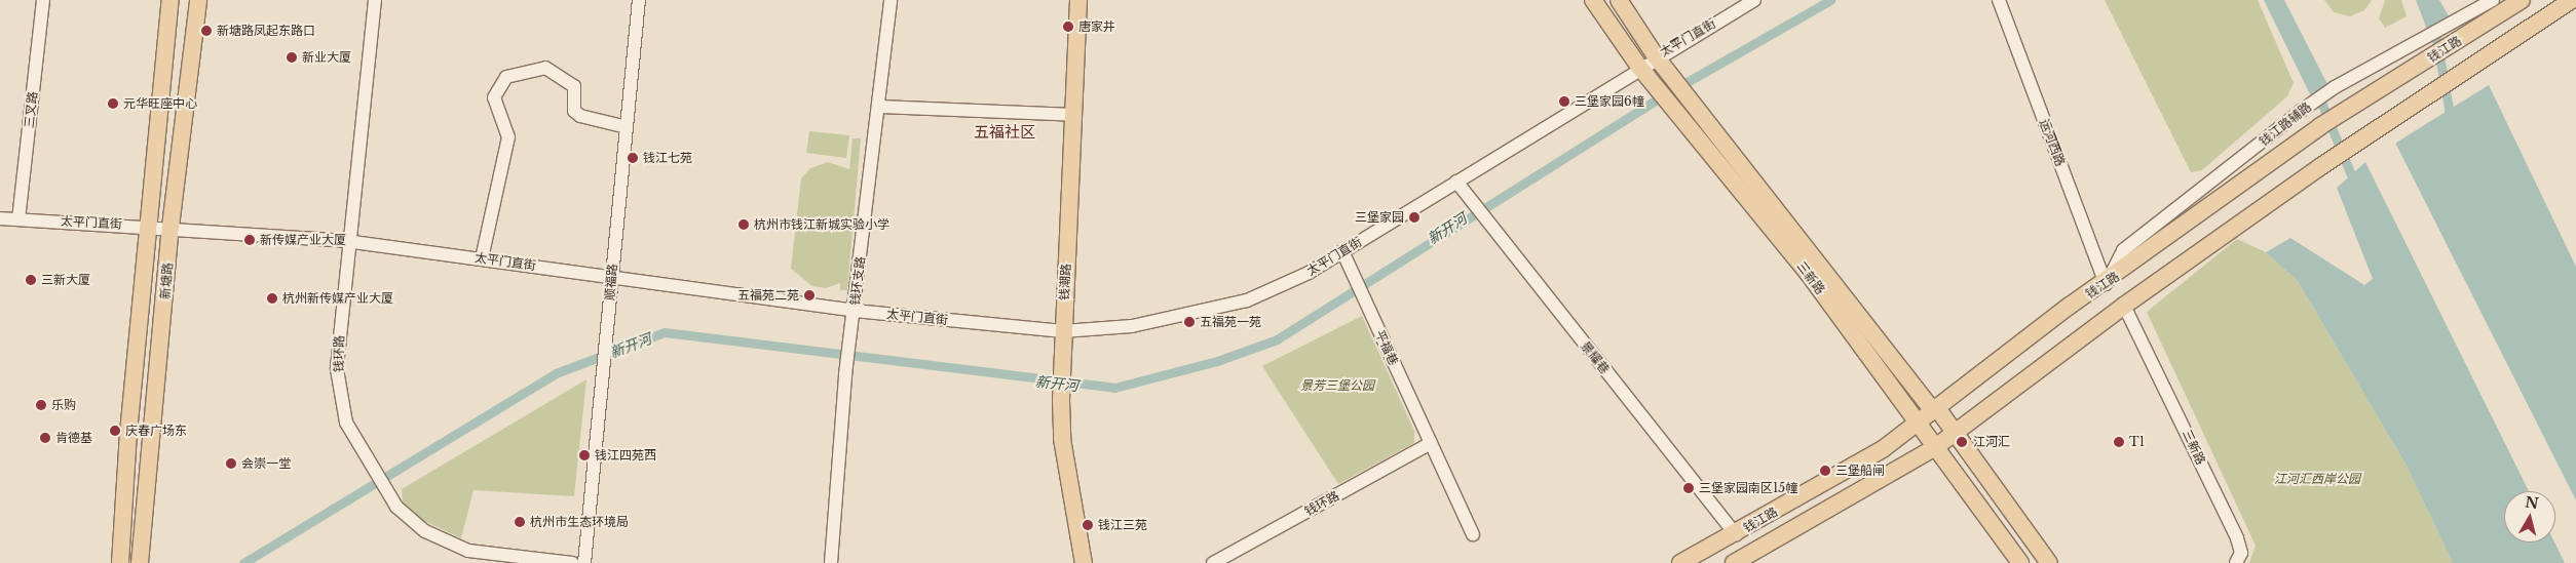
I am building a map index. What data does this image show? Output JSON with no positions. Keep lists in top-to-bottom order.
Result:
{
  "streets": {
    "main road": [
      "钱江路",
      "三新路",
      "新塘路",
      "钱潮路"
    ],
    "street": [
      "太平门直街",
      "三叉路",
      "钱江路辅路",
      "运河西路",
      "钱环支路",
      "顺福路",
      "平福巷",
      "钱环路",
      "景耀巷"
    ]
  },
  "crossings": [
    ["太平门直街", "三叉路"],
    ["太平门直街", "三新路"],
    ["太平门直街", "新塘路"],
    ["太平门直街", "钱环支路"],
    ["太平门直街", "顺福路"],
    ["太平门直街", "钱潮路"],
    ["太平门直街", "平福巷"],
    ["太平门直街", "钱环路"],
    ["太平门直街", "景耀巷"],
    ["钱江路", "钱江路辅路"],
    ["钱江路", "运河西路"],
    ["钱江路", "三新路"],
    ["钱江路", "景耀巷"],
    ["钱江路辅路", "运河西路"],
    ["平福巷", "钱环路"]
  ],
  "districts": ["五福社区"],
  "water": ["新开河"],
  "parks": ["景芳三堡公园", "江河汇西岸公园"],
  "places": [
    "唐家井",
    "新塘路凤起东路口",
    "新业大厦",
    "三堡家园6幢",
    "元华旺座中心",
    "钱江七苑",
    "三堡家园",
    "杭州市钱江新城实验小学",
    "新传媒产业大厦",
    "三新大厦",
    "五福苑二苑",
    "杭州新传媒产业大厦",
    "五福苑一苑",
    "乐购",
    "庆春广场东",
    "肯德基",
    "江河汇",
    "T1",
    "钱江四苑西",
    "会崇一堂",
    "三堡船闸",
    "三堡家园南区15幢",
    "杭州市生态环境局",
    "钱江三苑"
  ],
  "north": "top"
}
